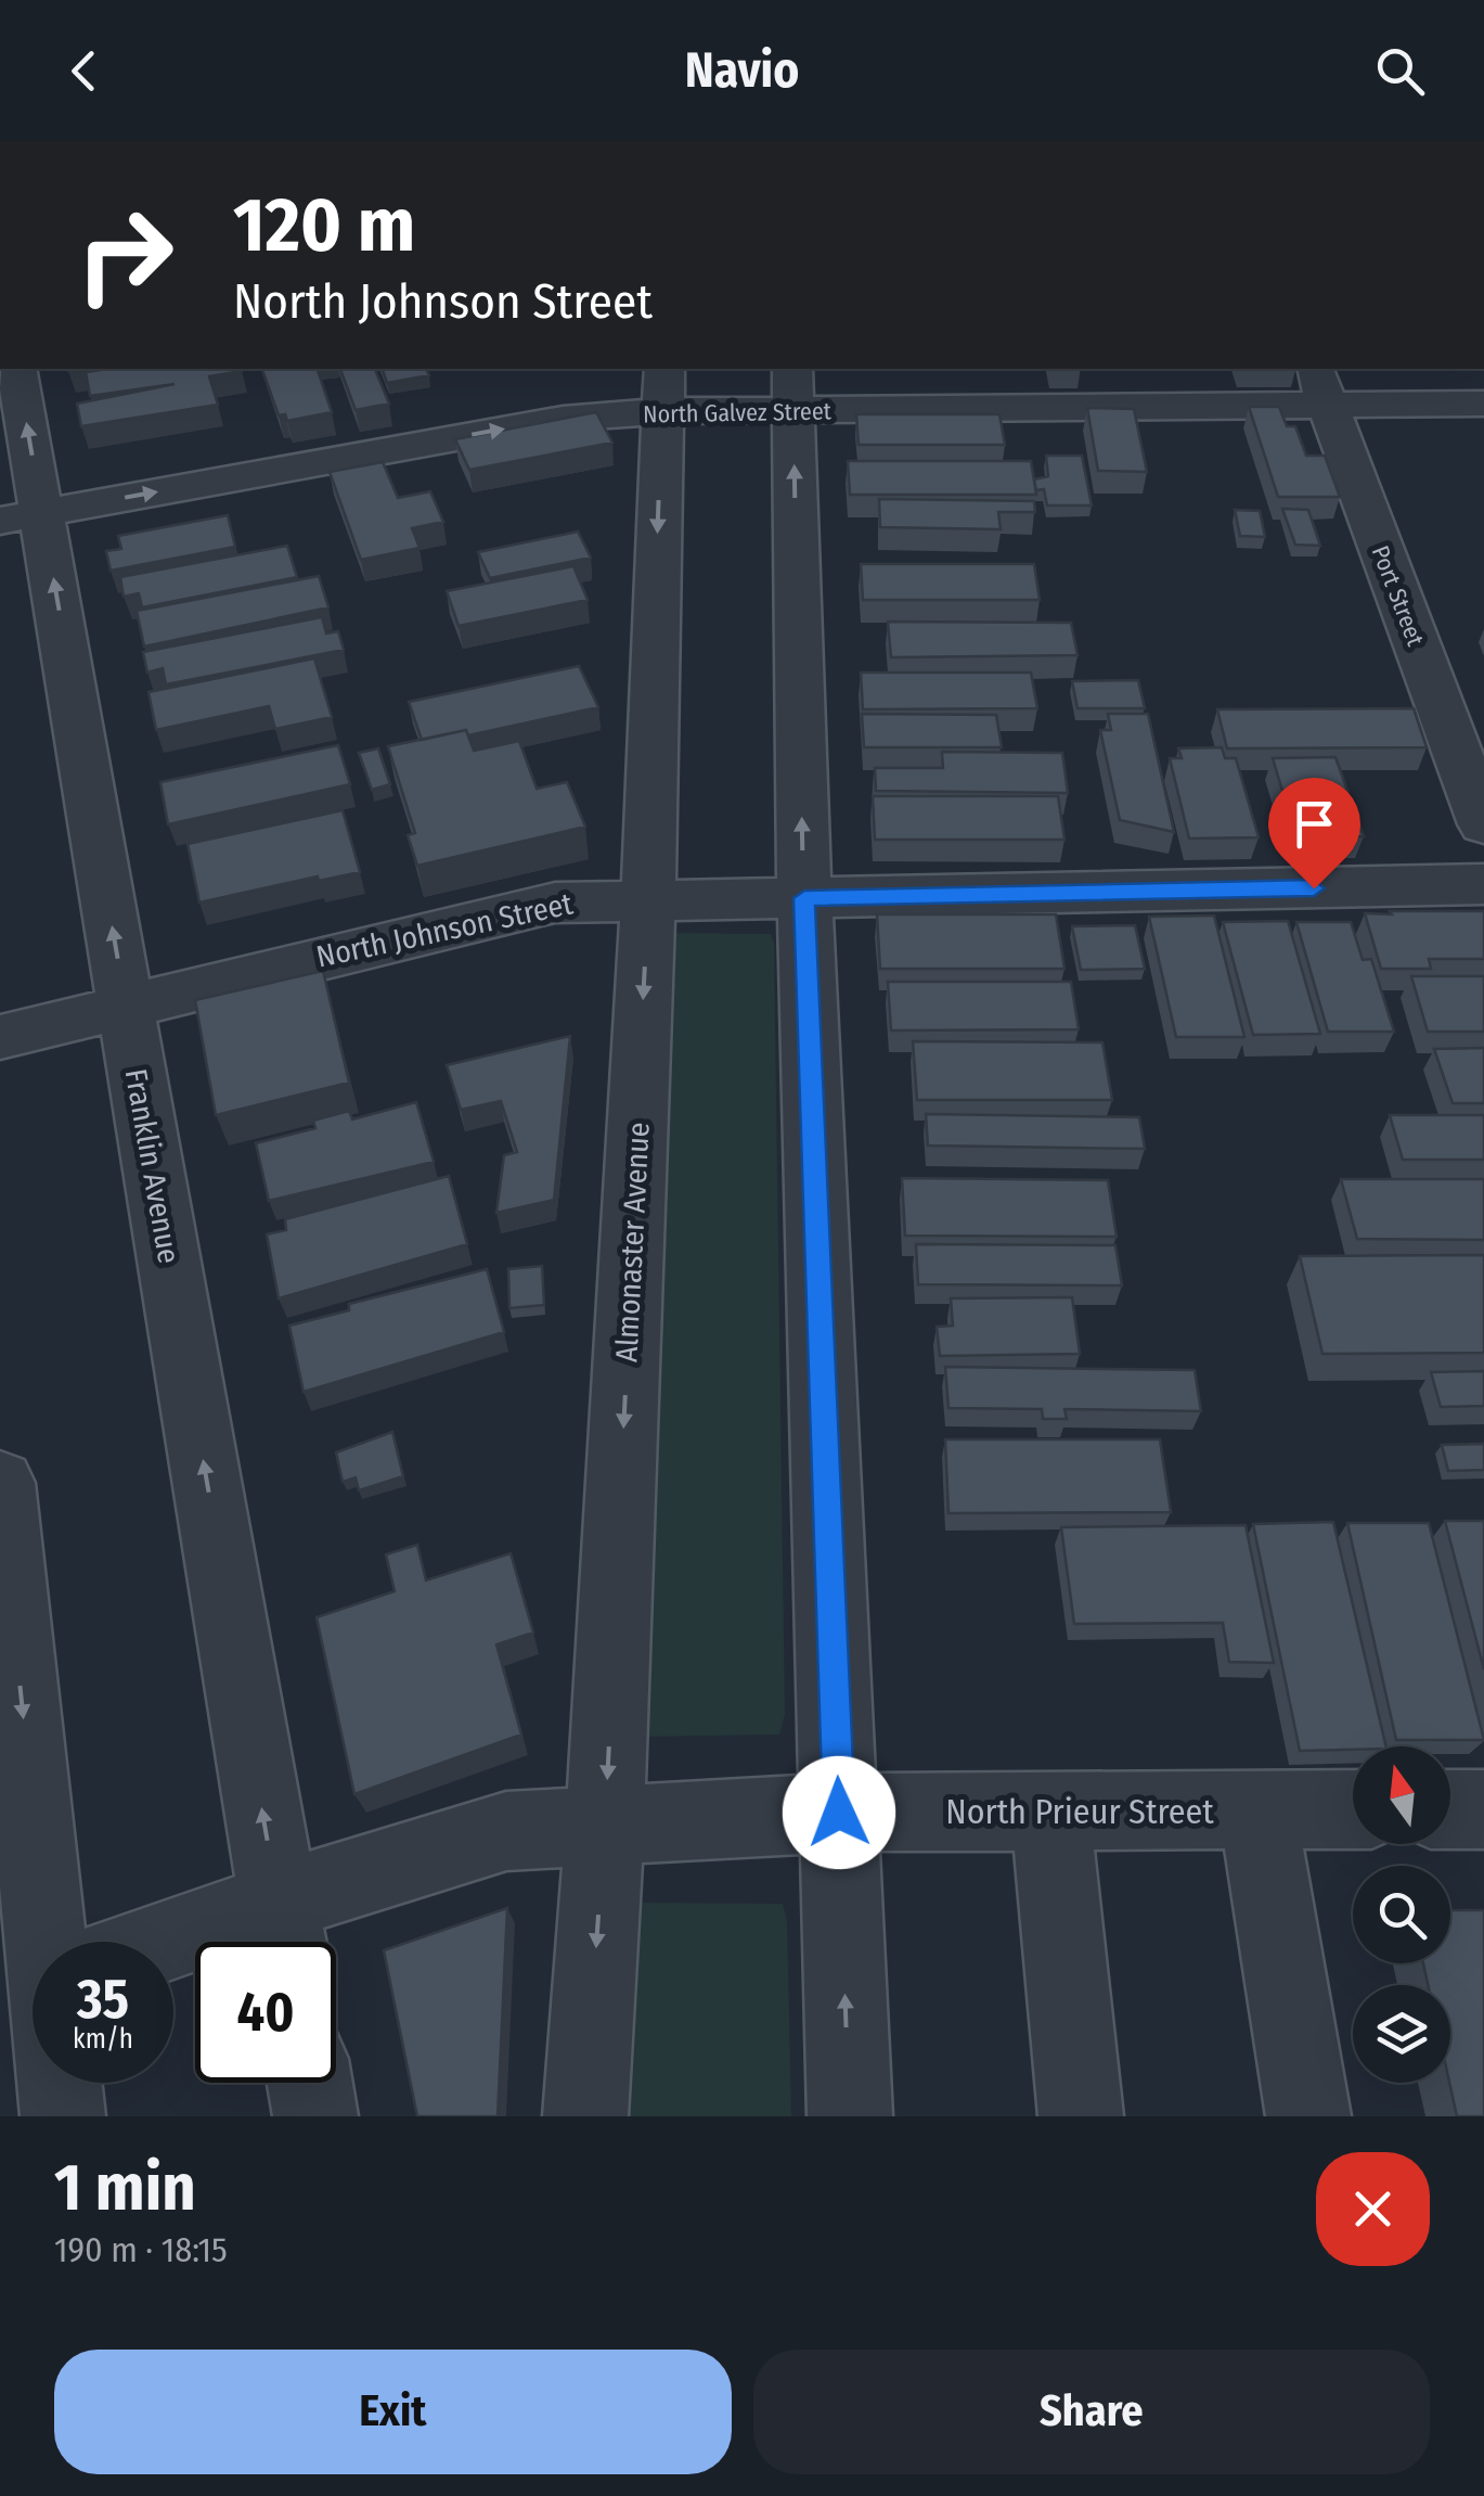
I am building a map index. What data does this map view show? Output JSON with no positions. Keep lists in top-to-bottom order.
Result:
{
  "streets": {
    "street": [
      "North Galvez Street",
      "Port Street",
      "North Johnson Street",
      "Franklin Avenue",
      "Almonaster Avenue",
      "North Prieur Street"
    ]
  },
  "crossings": [
    ["North Galvez Street", "Port Street"],
    ["North Galvez Street", "Franklin Avenue"],
    ["North Galvez Street", "Almonaster Avenue"],
    ["North Johnson Street", "Franklin Avenue"],
    ["North Johnson Street", "Almonaster Avenue"],
    ["Franklin Avenue", "North Prieur Street"],
    ["Almonaster Avenue", "North Prieur Street"]
  ],
  "one_way": ["North Galvez Street", "Franklin Avenue"],
  "north": "top",
  "page": {
    "header": "Navio",
    "turn": ["120 m", "North Johnson Street"],
    "speed": "35 km/h",
    "limit": "40",
    "heading": ["1 min", "190 m · 18:15"],
    "buttons": ["Exit", "Share"]
  }
}
